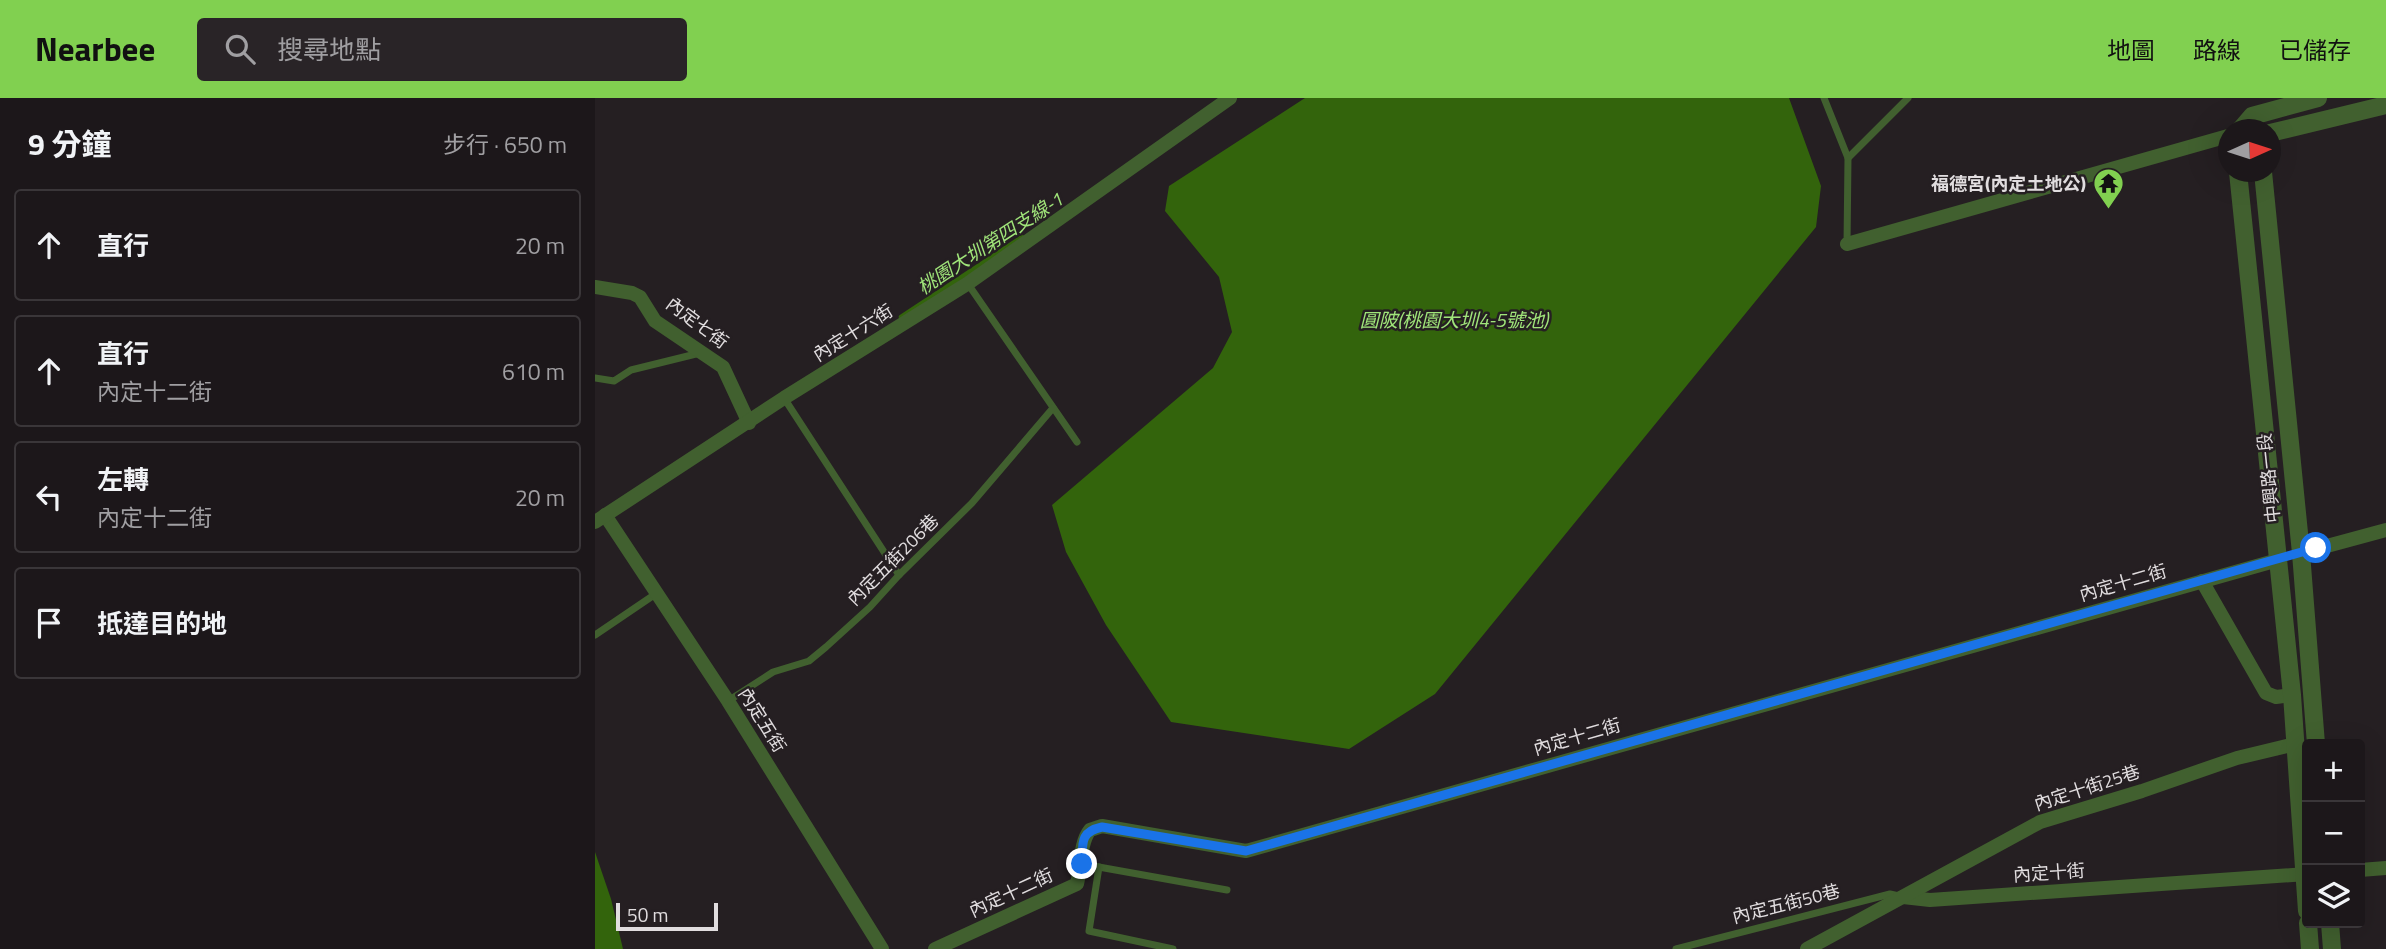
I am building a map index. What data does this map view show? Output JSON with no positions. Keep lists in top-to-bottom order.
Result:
{
  "streets": {
    "street": [
      "內定七街",
      "內定十六街",
      "中興路一段",
      "內定十二街",
      "內定五街",
      "內定十街25巷",
      "內定十街"
    ],
    "lane": ["內定五街206巷", "內定五街50巷"]
  },
  "crossings": [
    ["內定七街", "內定十六街"],
    ["內定十六街", "內定五街"],
    ["中興路一段", "內定十二街"],
    ["中興路一段", "內定十街25巷"],
    ["內定五街206巷", "內定五街"],
    ["內定十街25巷", "內定十街"],
    ["內定十街25巷", "內定五街50巷"],
    ["內定十街", "內定五街50巷"]
  ],
  "water": ["桃園大圳第四支線-1", "圓陂(桃園大圳4-5號池)"],
  "places": {
    "temple": ["福德宮(內定土地公)"]
  },
  "scale_bar": "50 m",
  "north": "right",
  "page": {
    "header": "Nearbee",
    "search": "搜尋地點",
    "nav": ["地圖", "路線", "已儲存"],
    "heading": ["9 分鐘", "步行 · 650 m"],
    "list": [
      ["直行", "20 m"],
      ["直行", "內定十二街", "610 m"],
      ["左轉", "內定十二街", "20 m"],
      "抵達目的地"
    ],
    "map_buttons": ["+", "−"],
    "scale": "50 m"
  }
}
